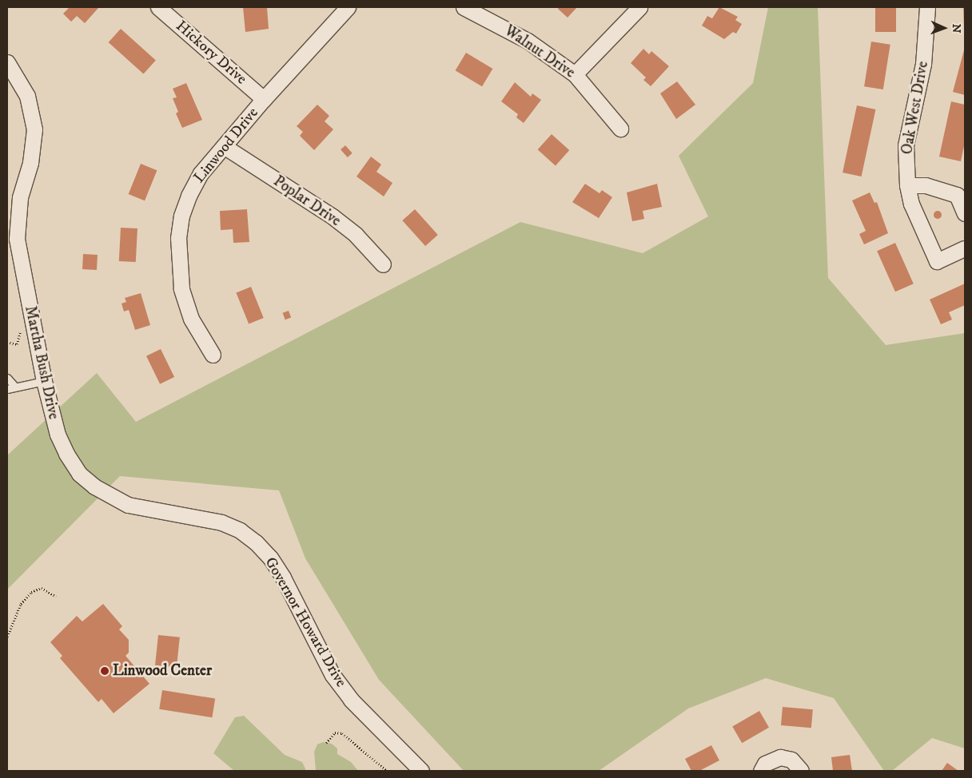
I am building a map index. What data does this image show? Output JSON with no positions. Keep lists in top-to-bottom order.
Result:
{
  "streets": {
    "street": [
      "Walnut Drive",
      "Hickory Drive",
      "Oak West Drive",
      "Linwood Drive",
      "Poplar Drive",
      "Martha Bush Drive",
      "Governor Howard Drive"
    ]
  },
  "crossings": [
    ["Hickory Drive", "Linwood Drive"],
    ["Linwood Drive", "Poplar Drive"],
    ["Martha Bush Drive", "Governor Howard Drive"]
  ],
  "places": ["Linwood Center"],
  "north": "right"
}
